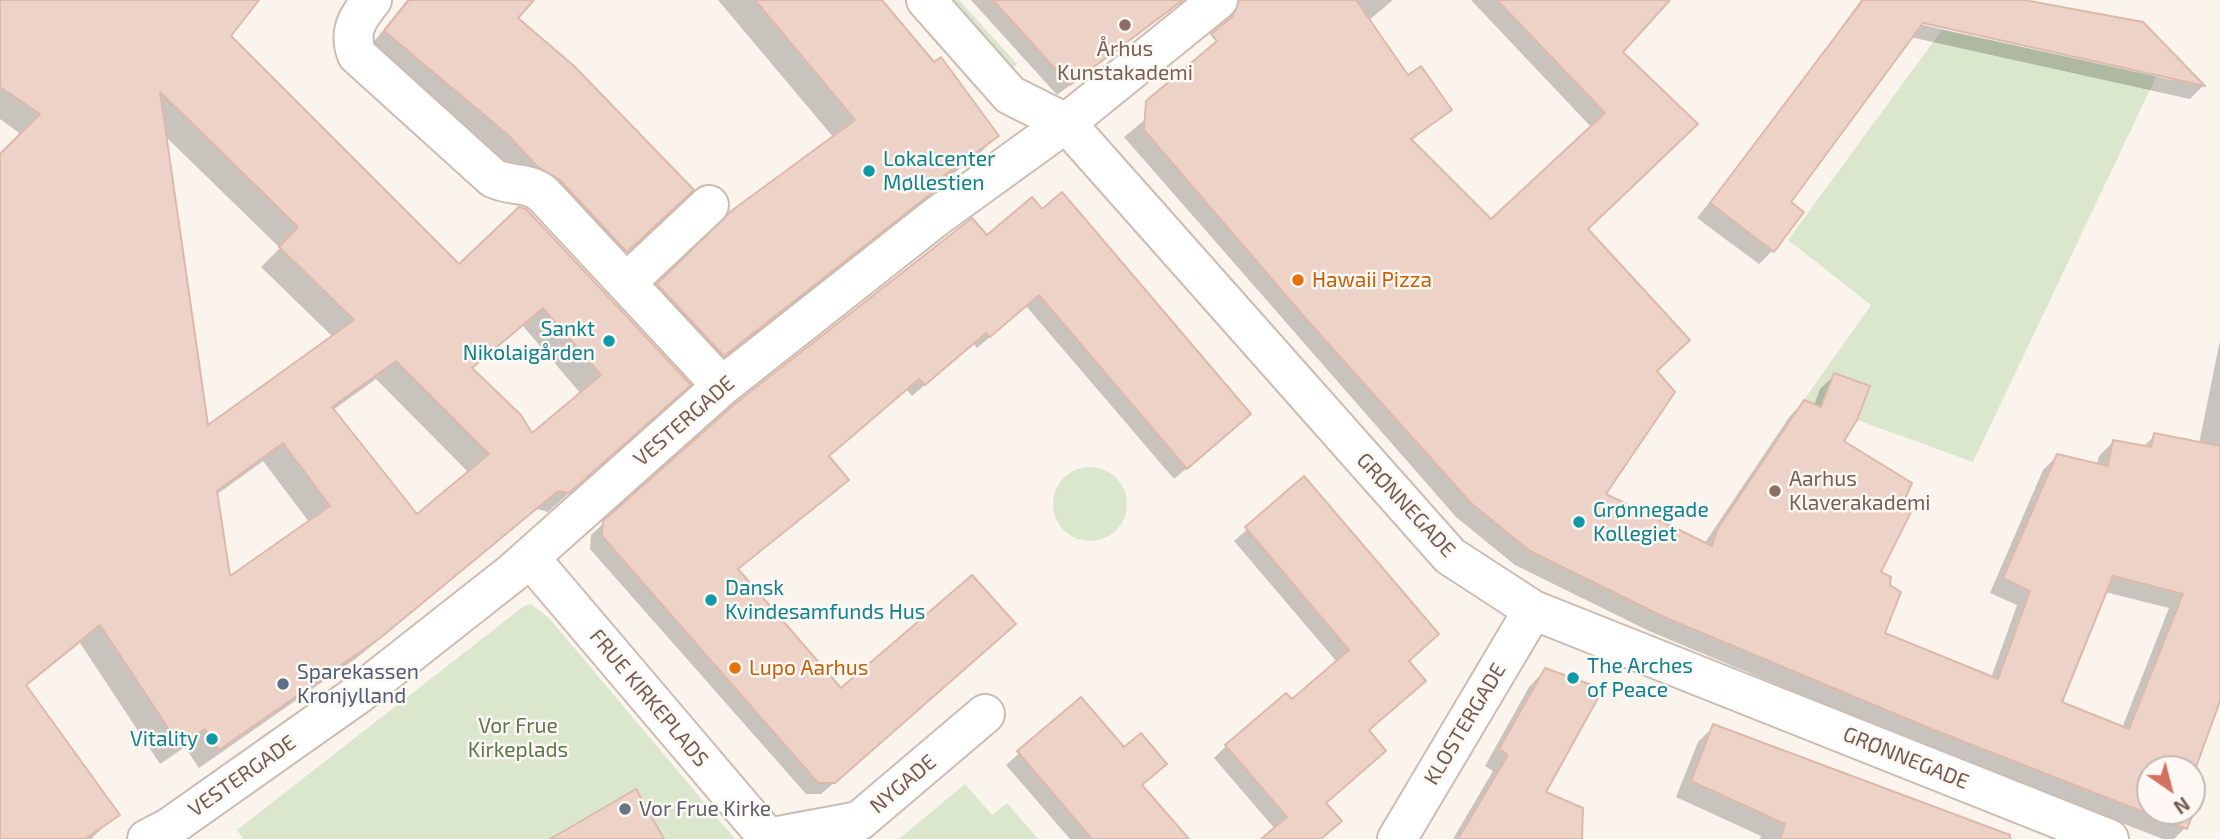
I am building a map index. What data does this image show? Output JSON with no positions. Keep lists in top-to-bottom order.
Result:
{
  "streets": {
    "street": [
      "VESTERGADE",
      "GRØNNEGADE",
      "FRUE KIRKEPLADS",
      "KLOSTERGADE",
      "NYGADE"
    ]
  },
  "crossings": [
    ["VESTERGADE", "GRØNNEGADE"],
    ["VESTERGADE", "FRUE KIRKEPLADS"],
    ["GRØNNEGADE", "KLOSTERGADE"],
    ["FRUE KIRKEPLADS", "NYGADE"]
  ],
  "parks": ["Vor Frue Kirkeplads"],
  "places": [
    "Århus Kunstakademi",
    "Lokalcenter Møllestien",
    "Hawaii Pizza",
    "Sankt Nikolaigården",
    "Aarhus Klaverakademi",
    "Grønnegade Kollegiet",
    "Dansk Kvindesamfunds Hus",
    "Lupo Aarhus",
    "The Arches of Peace",
    "Sparekassen Kronjylland",
    "Vitality",
    "Vor Frue Kirke"
  ],
  "north": "bottom right"
}
